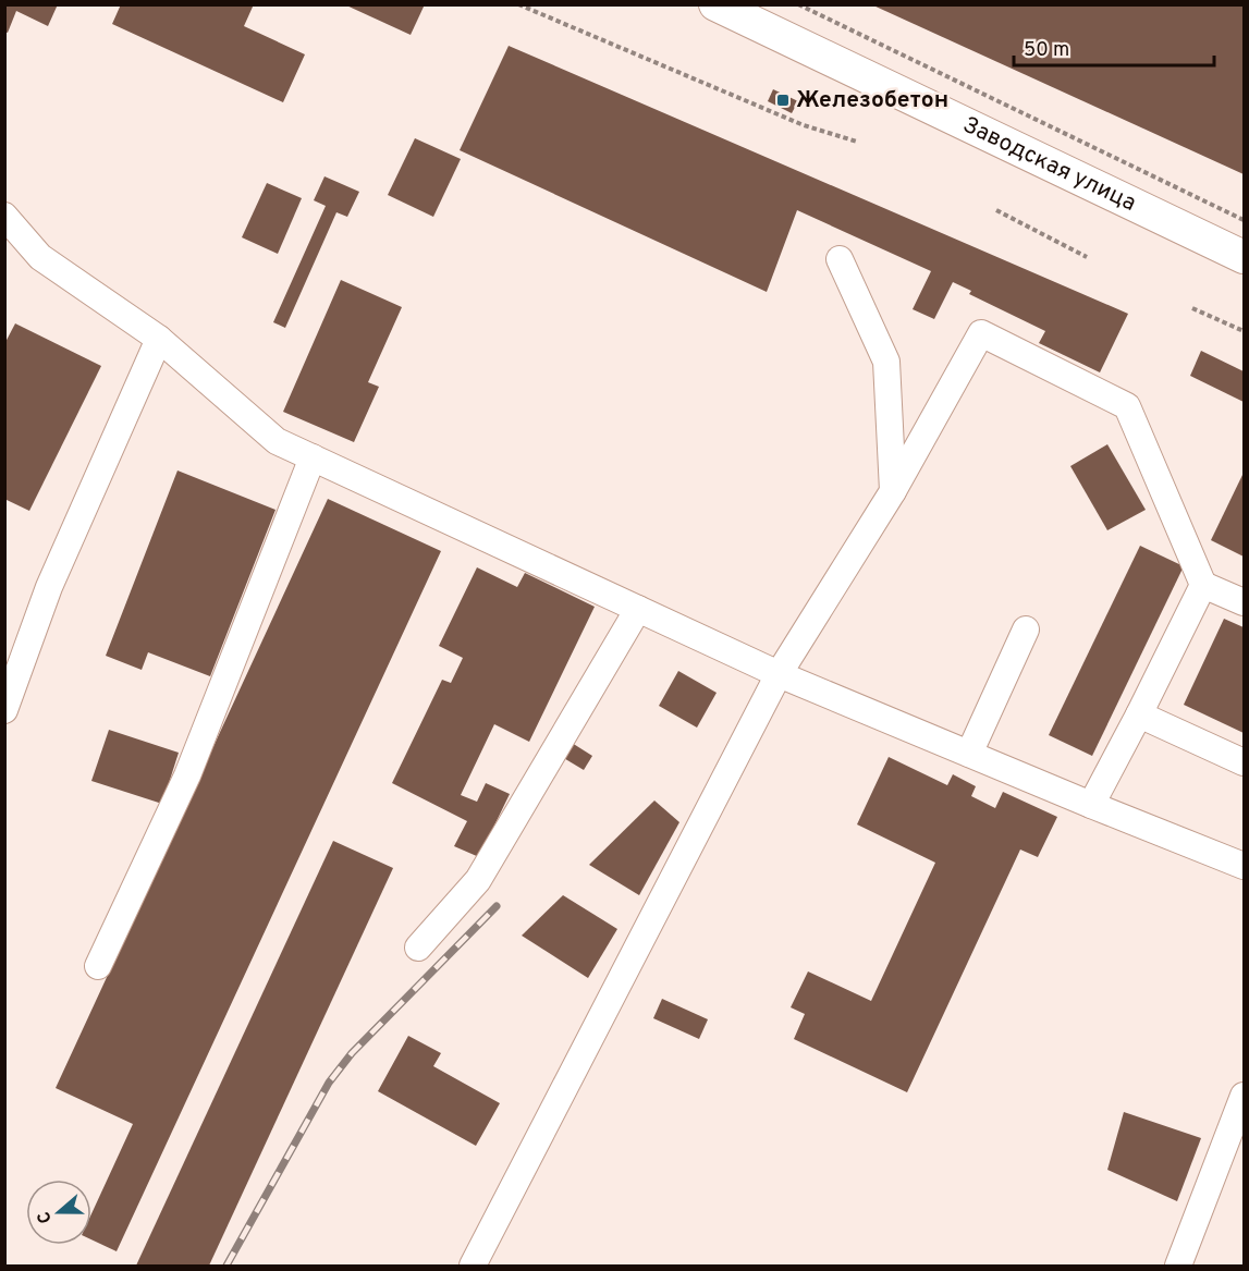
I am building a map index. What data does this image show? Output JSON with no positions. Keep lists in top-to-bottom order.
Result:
{
  "streets": {
    "main road": ["Заводская улица"]
  },
  "places": {
    "transit": ["Железобетон"]
  },
  "scale_bar": "50 m",
  "north": "left"
}
